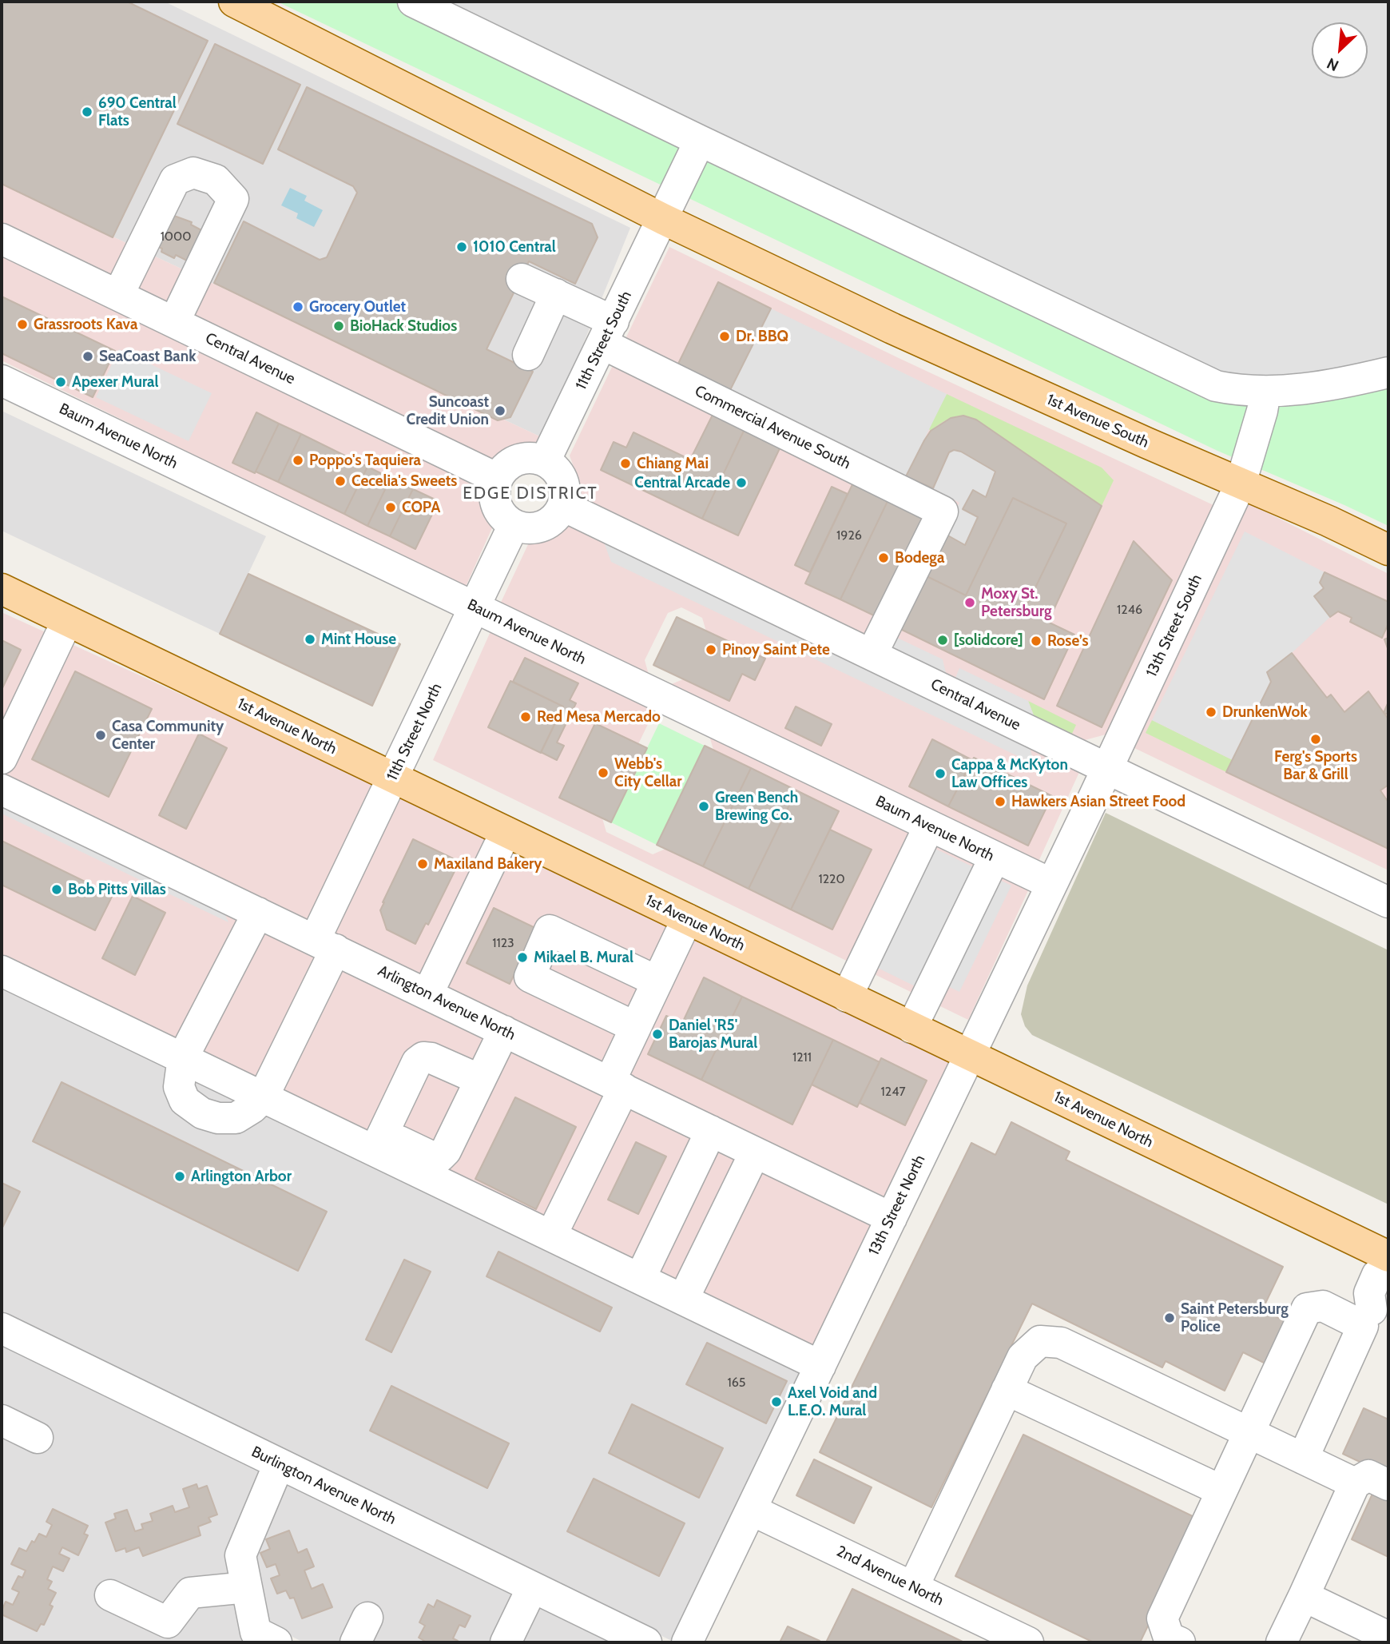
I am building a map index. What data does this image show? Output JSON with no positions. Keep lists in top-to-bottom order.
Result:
{
  "streets": {
    "main road": ["1st Avenue South", "1st Avenue North"],
    "street": [
      "11th Street South",
      "Central Avenue",
      "Commercial Avenue South",
      "Baum Avenue North",
      "13th Street South",
      "11th Street North",
      "Arlington Avenue North",
      "13th Street North",
      "Burlington Avenue North",
      "2nd Avenue North"
    ]
  },
  "crossings": [
    ["11th Street South", "Central Avenue"],
    ["11th Street South", "1st Avenue South"],
    ["11th Street South", "Commercial Avenue South"],
    ["11th Street South", "11th Street North"],
    ["Central Avenue", "Commercial Avenue South"],
    ["Central Avenue", "13th Street South"],
    ["Central Avenue", "11th Street North"],
    ["Central Avenue", "13th Street North"],
    ["1st Avenue South", "13th Street South"],
    ["Baum Avenue North", "11th Street North"],
    ["Baum Avenue North", "13th Street North"],
    ["13th Street South", "13th Street North"],
    ["1st Avenue North", "11th Street North"],
    ["1st Avenue North", "13th Street North"],
    ["11th Street North", "Arlington Avenue North"],
    ["Arlington Avenue North", "13th Street North"],
    ["13th Street North", "2nd Avenue North"]
  ],
  "districts": ["EDGE DISTRICT"],
  "places": [
    "690 Central Flats",
    "1010 Central",
    "Grocery Outlet",
    "Grassroots Kava",
    "BioHack Studios",
    "Dr. BBQ",
    "SeaCoast Bank",
    "Apexer Mural",
    "Suncoast Credit Union",
    "Poppo's Taquiera",
    "Chiang Mai",
    "Cecelia's Sweets",
    "Central Arcade",
    "COPA",
    "Bodega",
    "Moxy St. Petersburg",
    "Mint House",
    "[solidcore]",
    "Rose’s",
    "Pinoy Saint Pete",
    "DrunkenWok",
    "Red Mesa Mercado",
    "Casa Community Center",
    "Ferg's Sports Bar & Grill",
    "Webb's City Cellar",
    "Cappa & McKyton Law Offices",
    "Hawkers Asian Street Food",
    "Green Bench Brewing Co.",
    "Maxiland Bakery",
    "Bob Pitts Villas",
    "Mikael B. Mural",
    "Daniel 'R5' Barojas Mural",
    "Arlington Arbor",
    "Saint Petersburg Police",
    "Axel Void and L.E.O. Mural"
  ],
  "house_numbers": [
    "1000",
    "1926",
    "1246",
    "1220",
    "1123",
    "1211",
    "1247",
    "165"
  ],
  "north": "bottom left"
}
